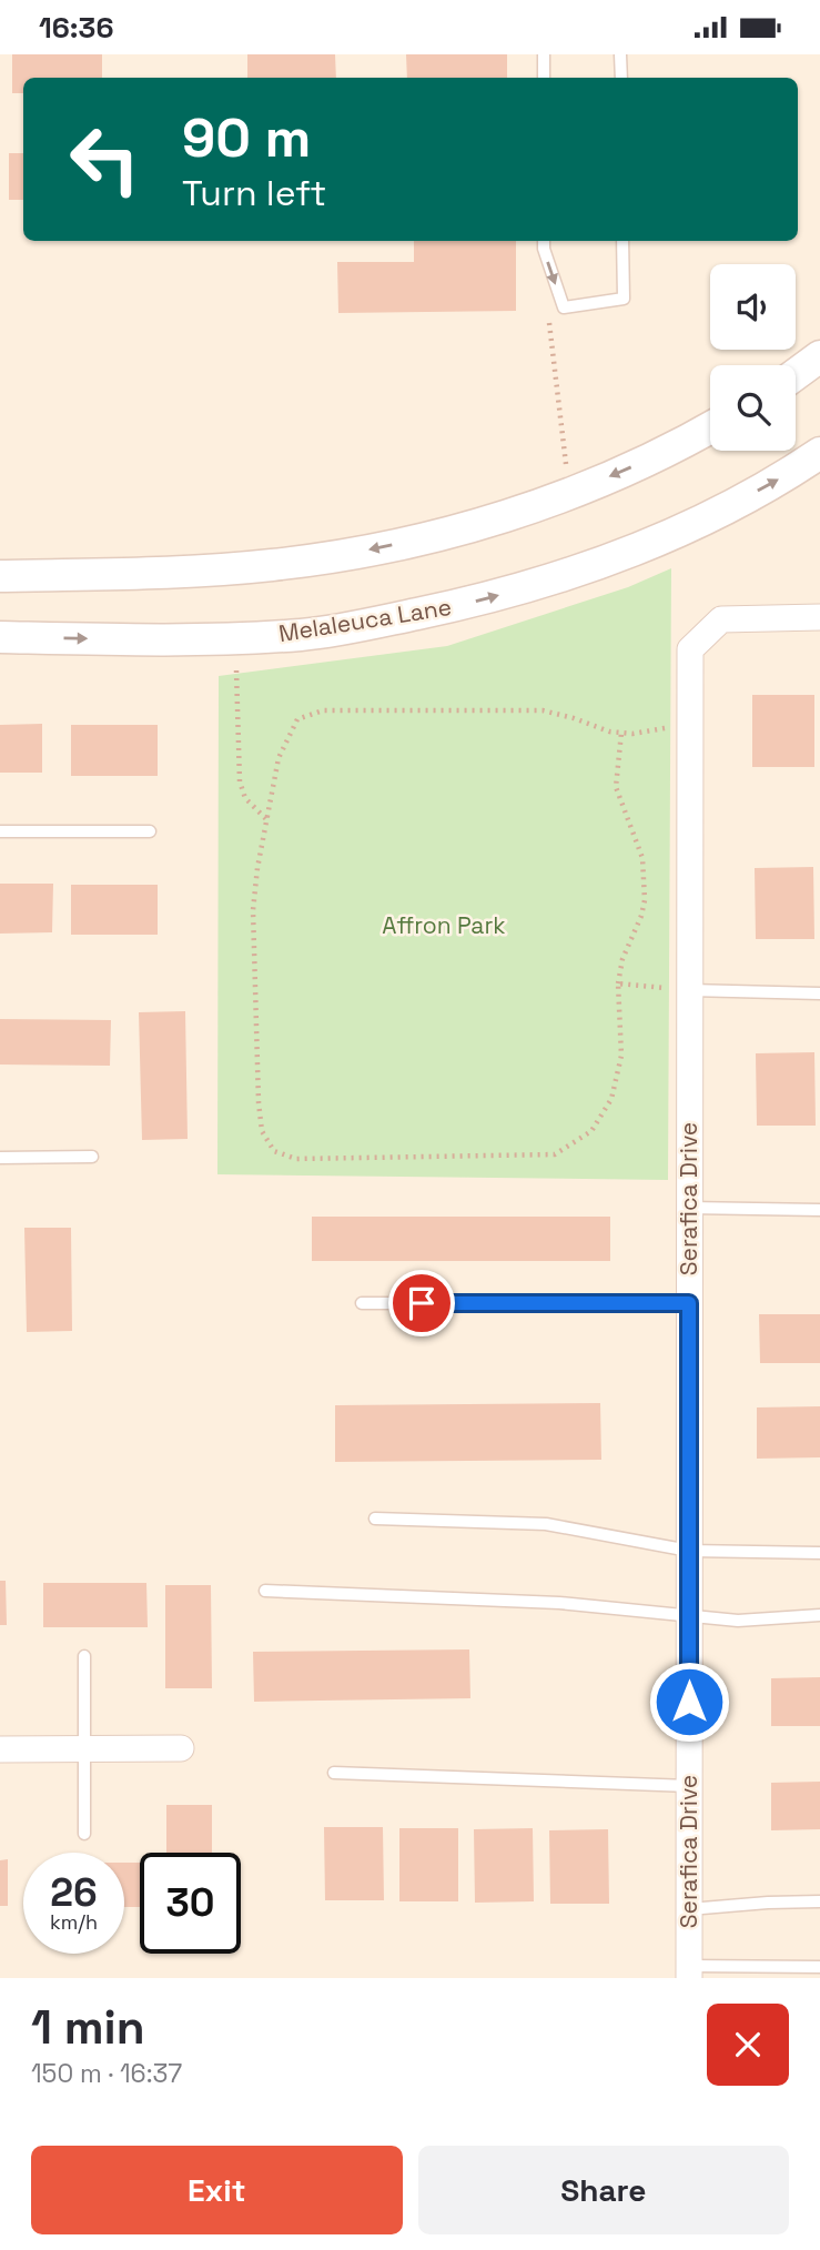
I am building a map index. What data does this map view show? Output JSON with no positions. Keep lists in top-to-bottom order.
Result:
{
  "streets": {
    "street": ["Melaleuca Lane", "Serafica Drive"]
  },
  "parks": ["Affron Park"],
  "page": {
    "status": "16:36",
    "turn": ["90 m", "Turn left"],
    "speed": "26 km/h",
    "limit": "30",
    "heading": ["1 min", "150 m · 16:37"],
    "buttons": ["Exit", "Share"]
  }
}
